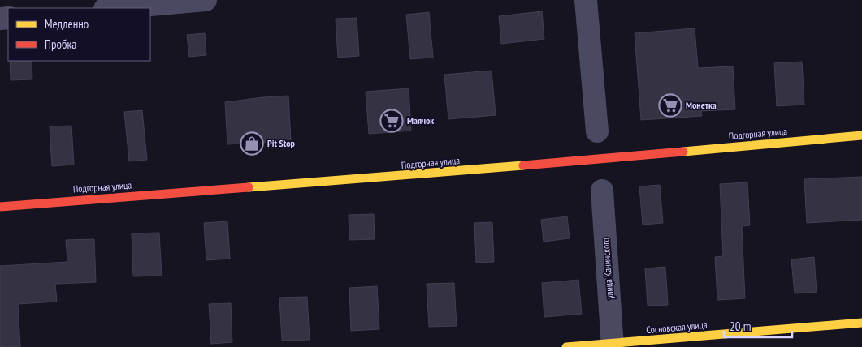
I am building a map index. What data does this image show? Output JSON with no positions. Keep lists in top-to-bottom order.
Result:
{
  "streets": {
    "street": ["Подгорная улица", "улица Качинского", "Сосновская улица"]
  },
  "crossings": [
    ["улица Качинского", "Сосновская улица"]
  ],
  "places": {
    "supermarket": ["Монетка", "Маячок"],
    "shop": ["Pit Stop"]
  },
  "legend": ["Медленно", "Пробка"],
  "scale_bar": "20 m"
}
